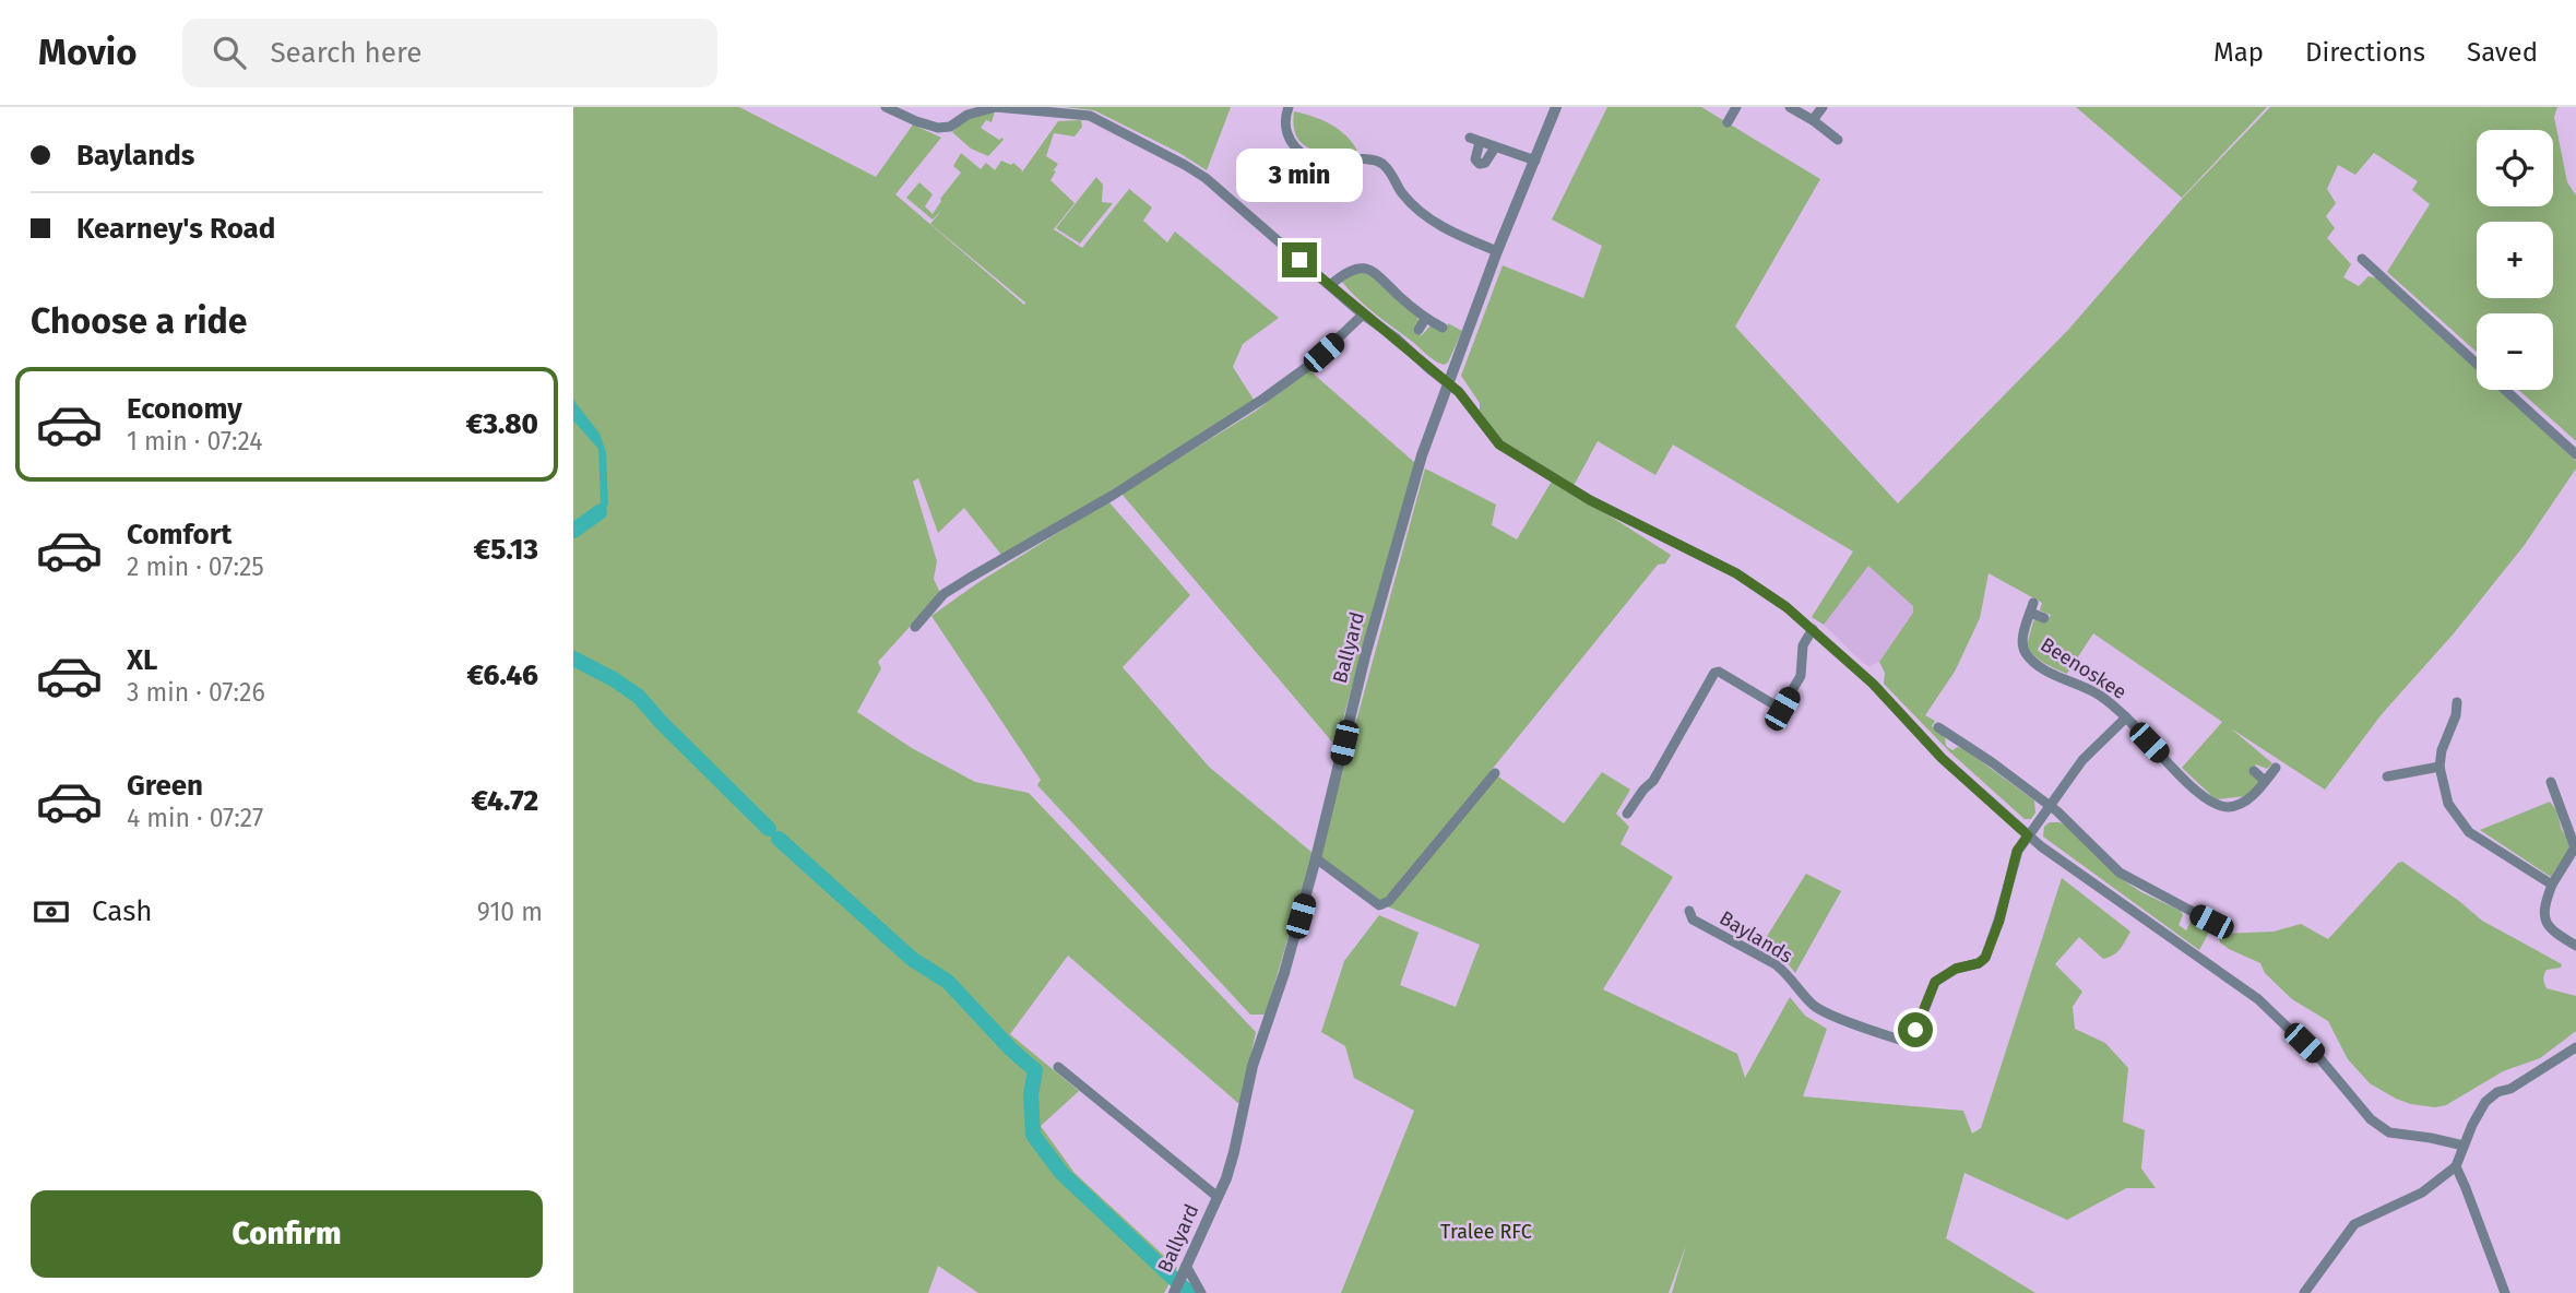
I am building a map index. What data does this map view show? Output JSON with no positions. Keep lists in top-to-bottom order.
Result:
{
  "streets": {
    "street": ["Ballyard", "Beenoskee", "Baylands"]
  },
  "crossings": [
    ["Beenoskee", "Baylands"]
  ],
  "parks": ["Tralee RFC"],
  "page": {
    "header": "Movio",
    "search": "Search here",
    "nav": ["Map", "Directions", "Saved"],
    "banner": ["Baylands", "Kearney's Road"],
    "map_buttons": ["+", "−"],
    "bubble": "3 min",
    "heading": "Choose a ride",
    "list": [
      {
        "name": "Economy",
        "note": "1 min · 07:24",
        "value": "€3.80"
      },
      {
        "name": "Comfort",
        "note": "2 min · 07:25",
        "value": "€5.13"
      },
      {
        "name": "XL",
        "note": "3 min · 07:26",
        "value": "€6.46"
      },
      {
        "name": "Green",
        "note": "4 min · 07:27",
        "value": "€4.72"
      }
    ],
    "pay": ["Cash", "910 m"],
    "buttons": "Confirm"
  }
}
